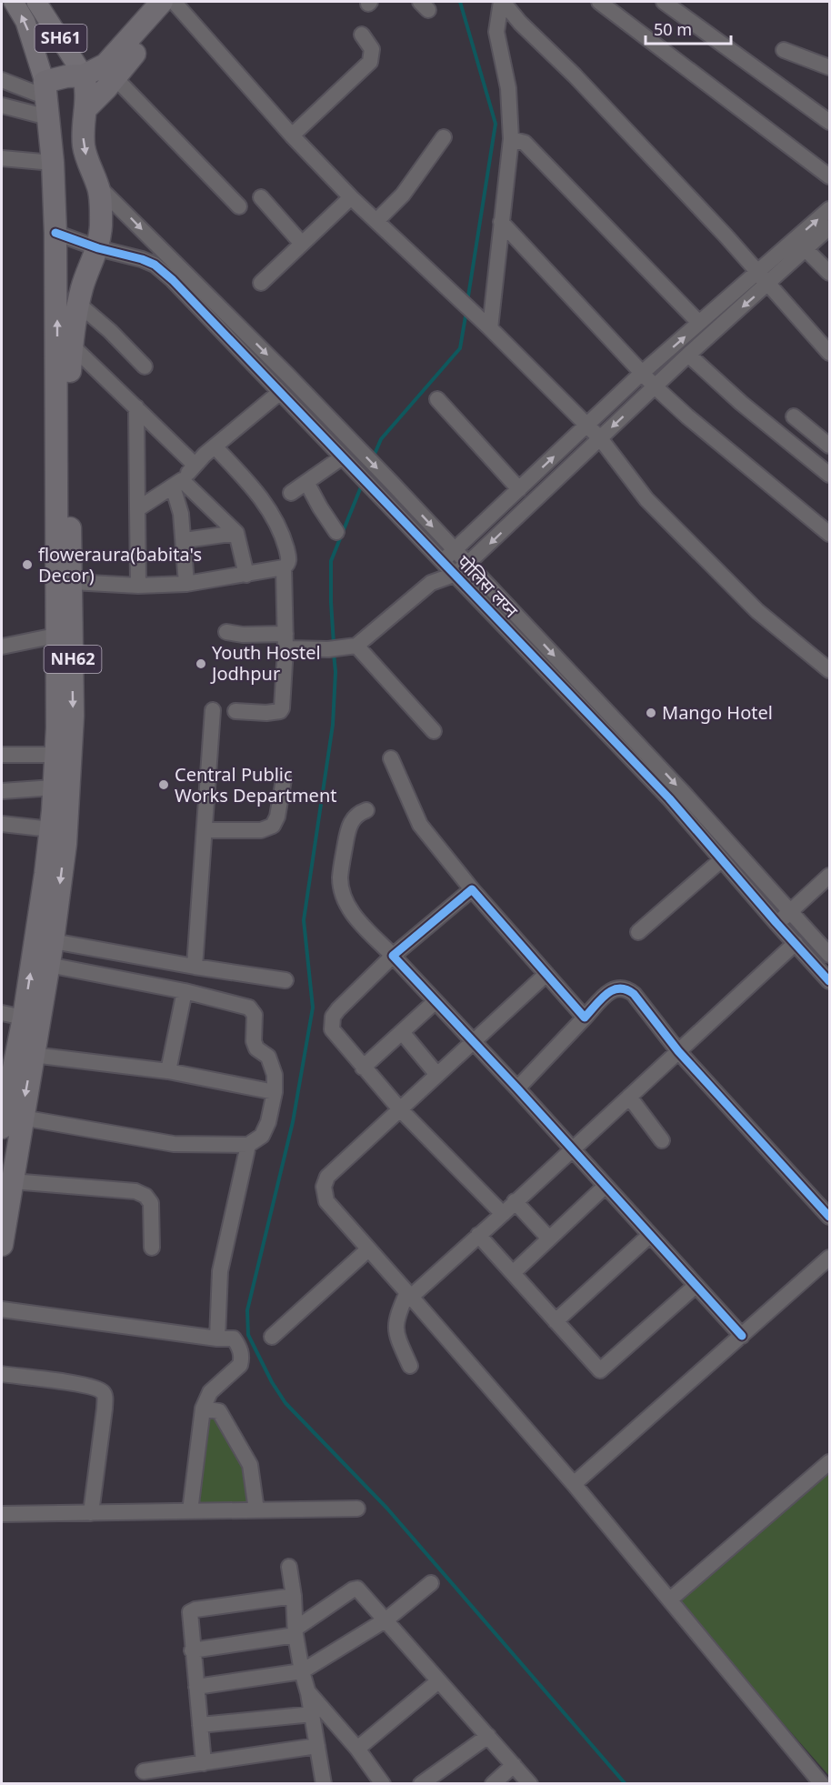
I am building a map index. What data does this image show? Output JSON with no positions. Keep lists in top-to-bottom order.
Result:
{
  "streets": {
    "highway": ["NH62"],
    "main road": ["SH61"],
    "street": ["पोलिस लय्न"]
  },
  "crossings": [
    ["SH61", "NH62"],
    ["पोलिस लय्न", "NH62"]
  ],
  "places": [
    "floweraura(babita's Decor)",
    "Youth Hostel Jodhpur",
    "Mango Hotel",
    "Central Public Works Department"
  ],
  "scale_bar": "50 m"
}
